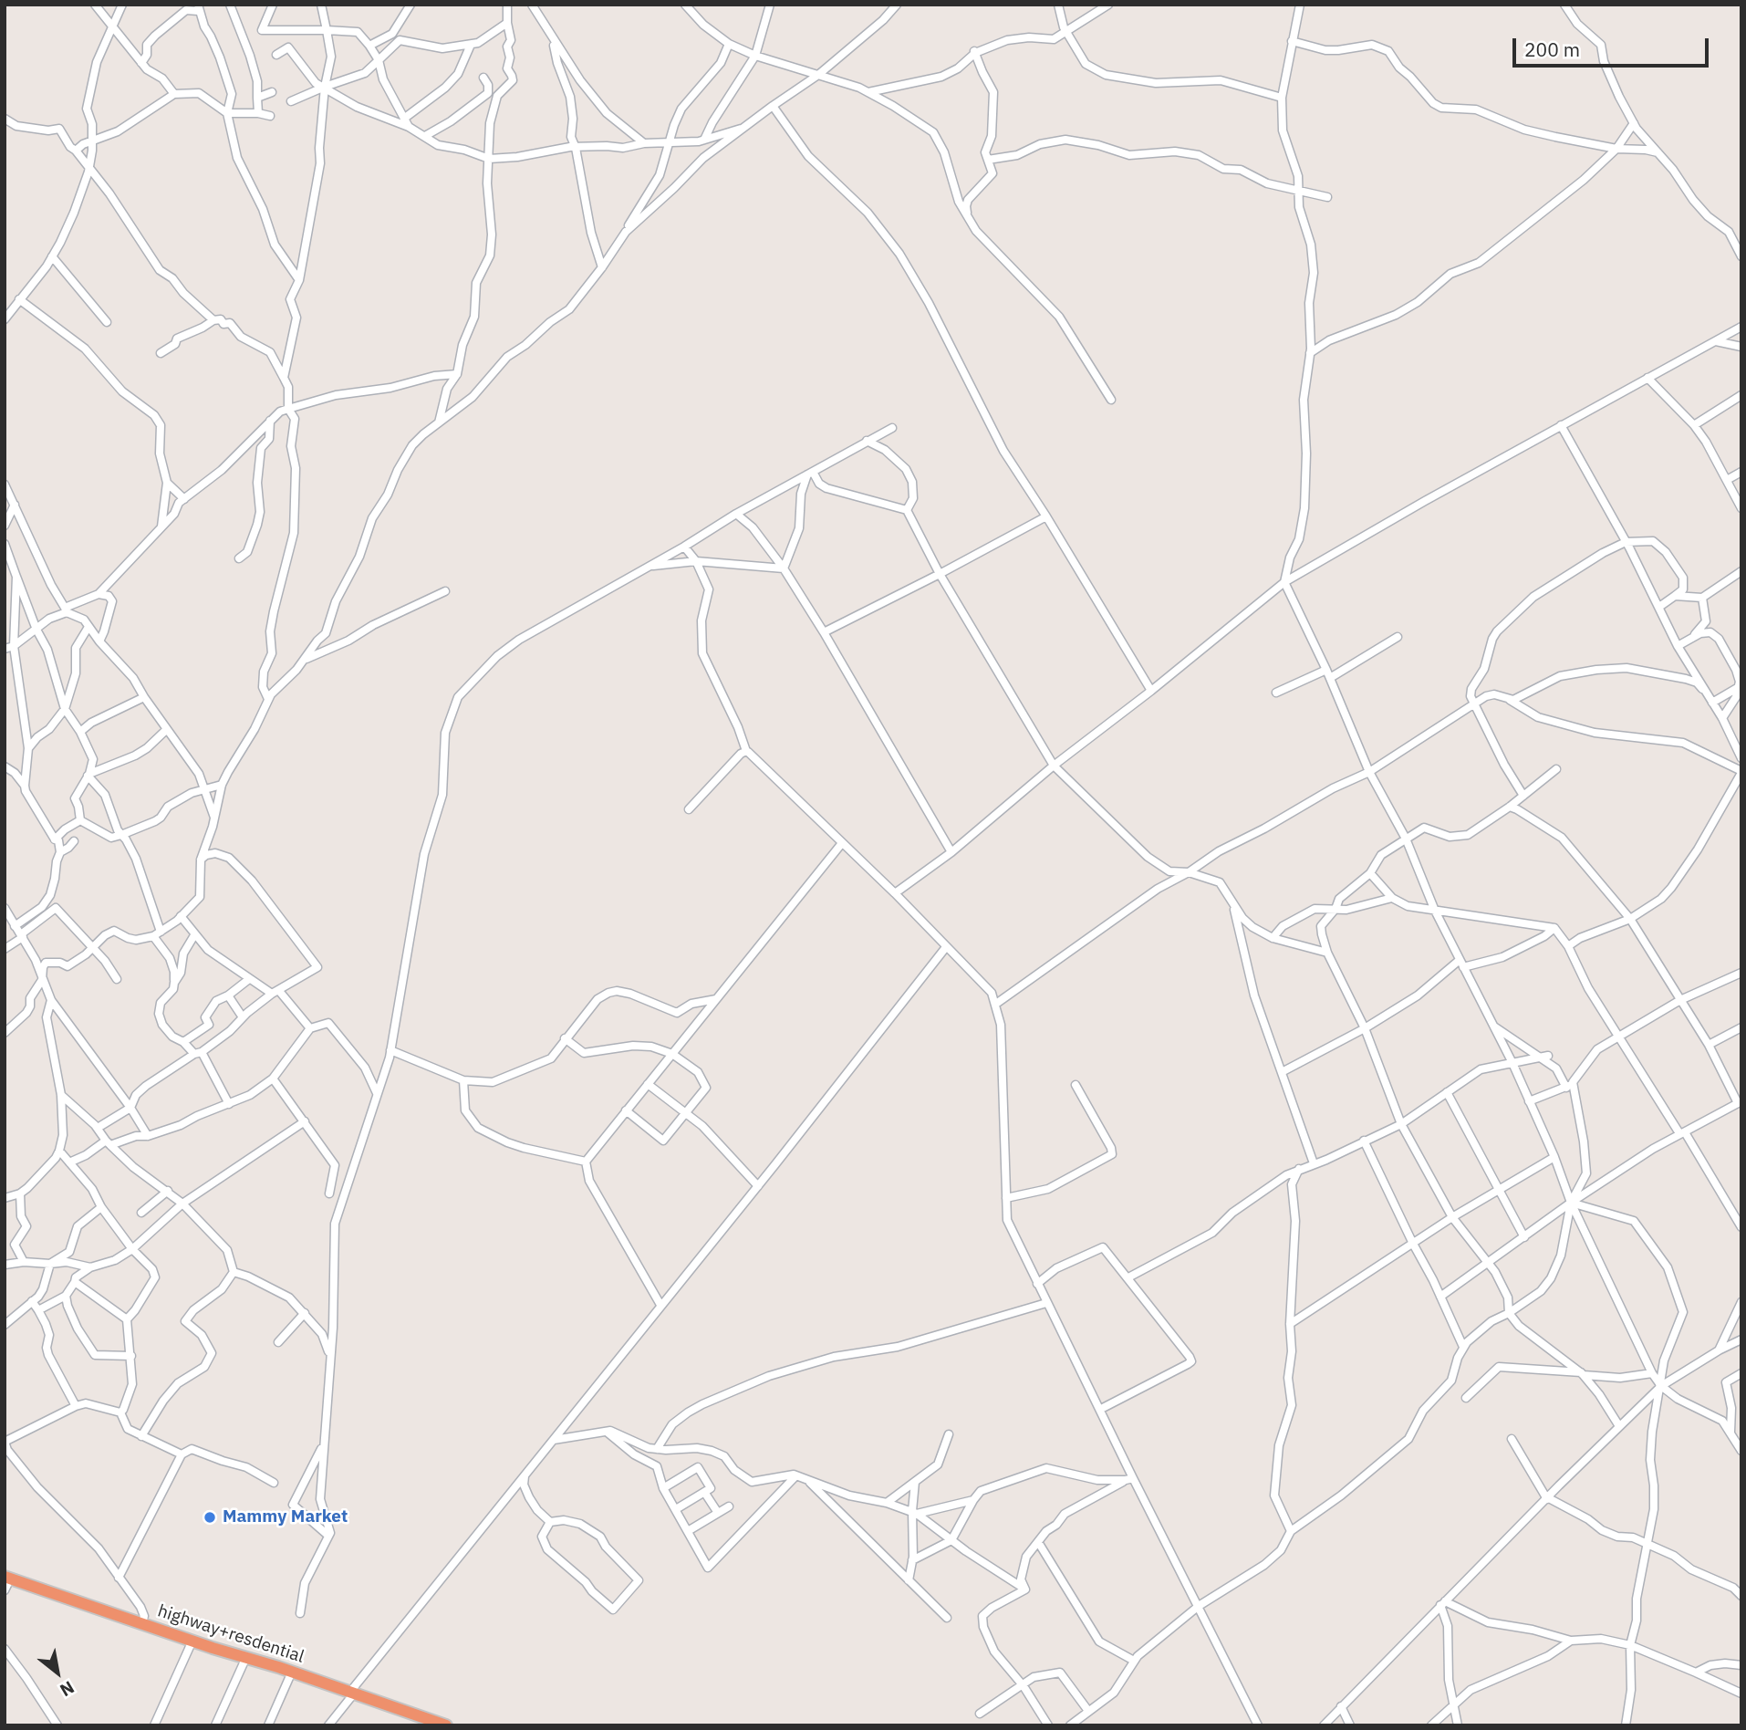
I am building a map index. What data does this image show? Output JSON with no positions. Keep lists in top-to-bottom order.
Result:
{
  "streets": {
    "highway": ["highway+resdential"]
  },
  "places": ["Mammy Market"],
  "scale_bar": "200 m",
  "north": "bottom right"
}
